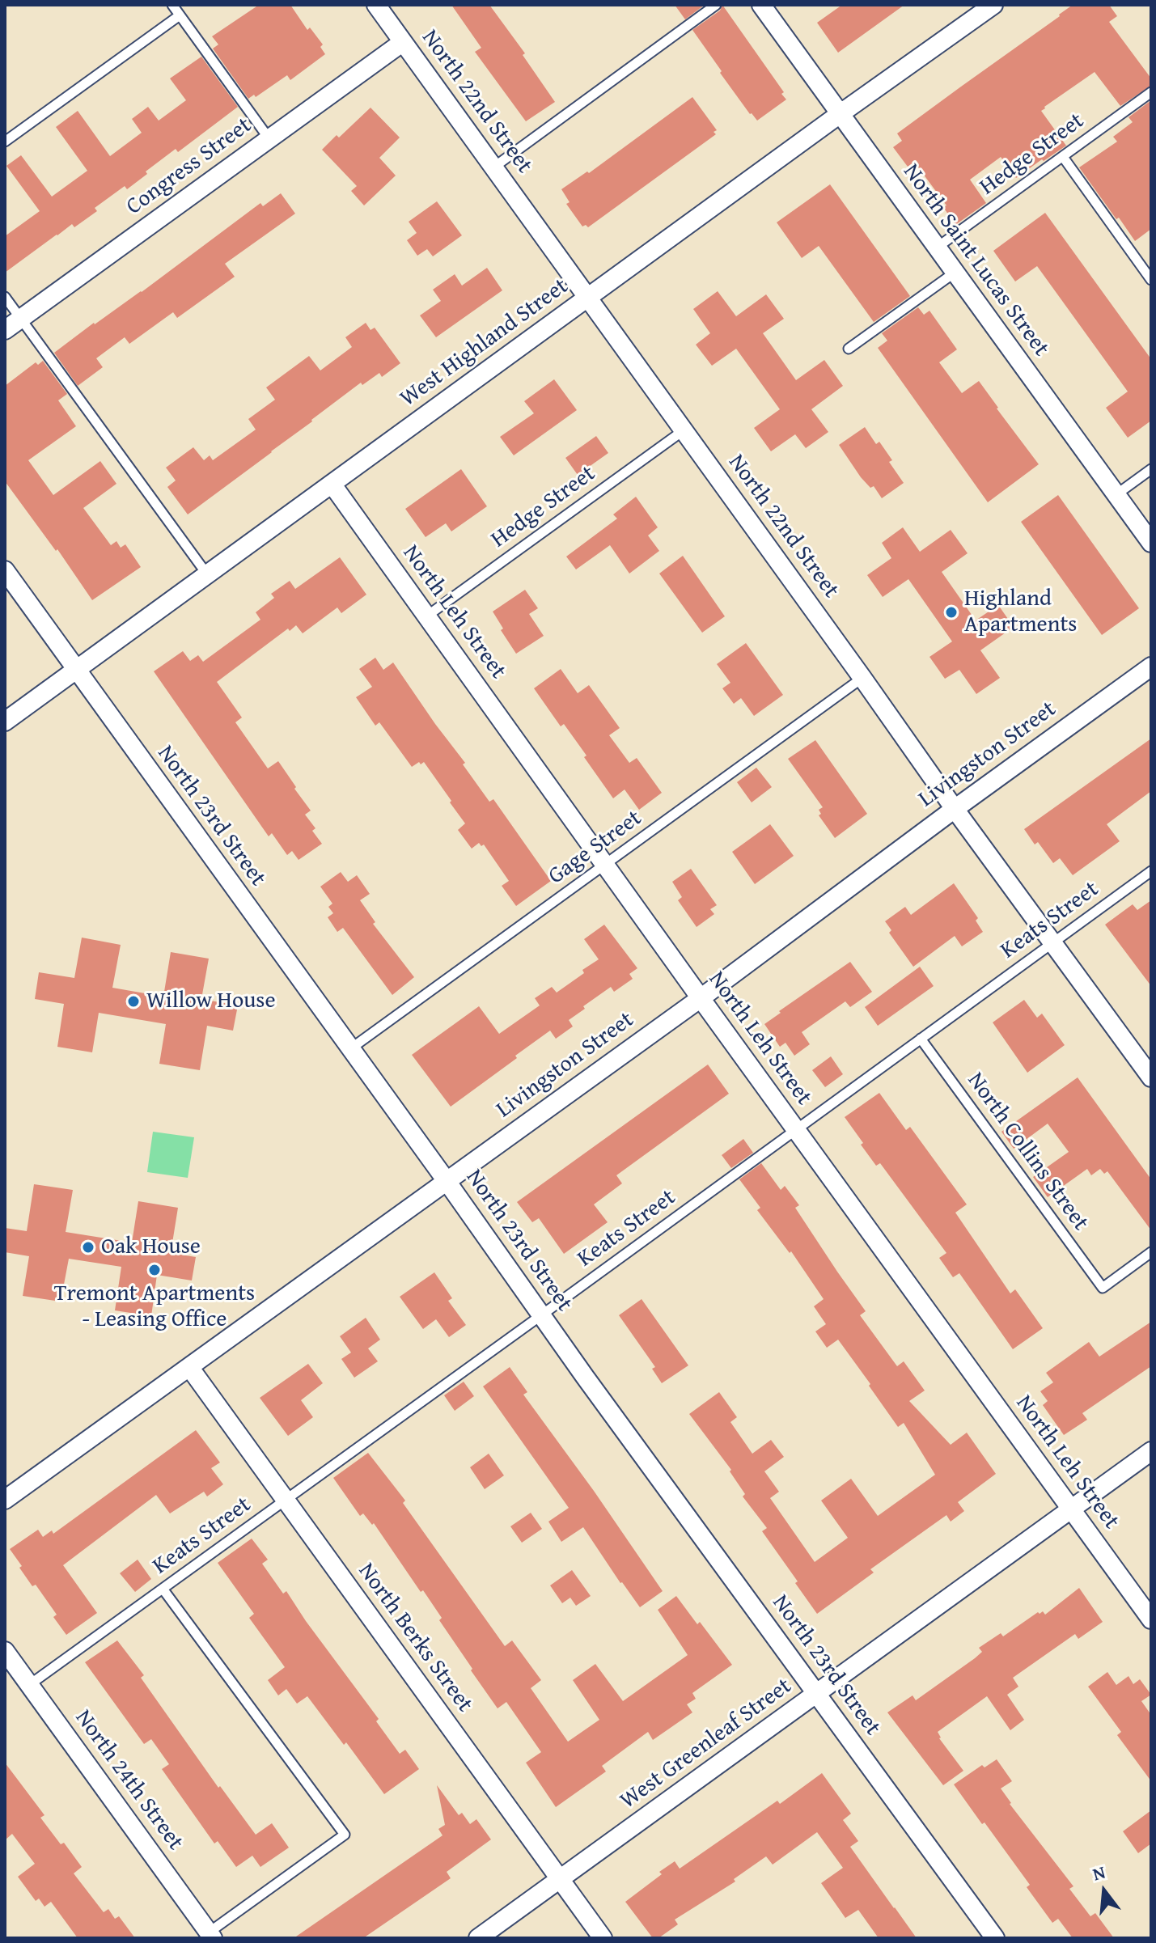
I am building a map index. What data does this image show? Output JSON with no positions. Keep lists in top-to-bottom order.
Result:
{
  "streets": {
    "street": [
      "North 22nd Street",
      "Congress Street",
      "North Saint Lucas Street",
      "West Highland Street",
      "North Leh Street",
      "Livingston Street",
      "North 23rd Street",
      "North Berks Street",
      "West Greenleaf Street",
      "North 24th Street"
    ],
    "lane": [
      "Hedge Street",
      "Gage Street",
      "Keats Street",
      "North Collins Street"
    ]
  },
  "crossings": [
    ["North 22nd Street", "Hedge Street"],
    ["North 22nd Street", "Congress Street"],
    ["North 22nd Street", "West Highland Street"],
    ["North 22nd Street", "Livingston Street"],
    ["North 22nd Street", "Gage Street"],
    ["North 22nd Street", "Keats Street"],
    ["Hedge Street", "North Saint Lucas Street"],
    ["Hedge Street", "North Leh Street"],
    ["North Saint Lucas Street", "West Highland Street"],
    ["West Highland Street", "North Leh Street"],
    ["West Highland Street", "North 23rd Street"],
    ["North Leh Street", "Livingston Street"],
    ["North Leh Street", "Gage Street"],
    ["North Leh Street", "Keats Street"],
    ["North Leh Street", "West Greenleaf Street"],
    ["Livingston Street", "North 23rd Street"],
    ["Livingston Street", "North Berks Street"],
    ["North 23rd Street", "Gage Street"],
    ["North 23rd Street", "Keats Street"],
    ["North 23rd Street", "West Greenleaf Street"],
    ["Keats Street", "North Collins Street"],
    ["Keats Street", "North Berks Street"],
    ["Keats Street", "North 24th Street"],
    ["North Berks Street", "West Greenleaf Street"]
  ],
  "places": [
    "Highland Apartments",
    "Willow House",
    "Oak House",
    "Tremont Apartments - Leasing Office"
  ],
  "north": "top"
}
